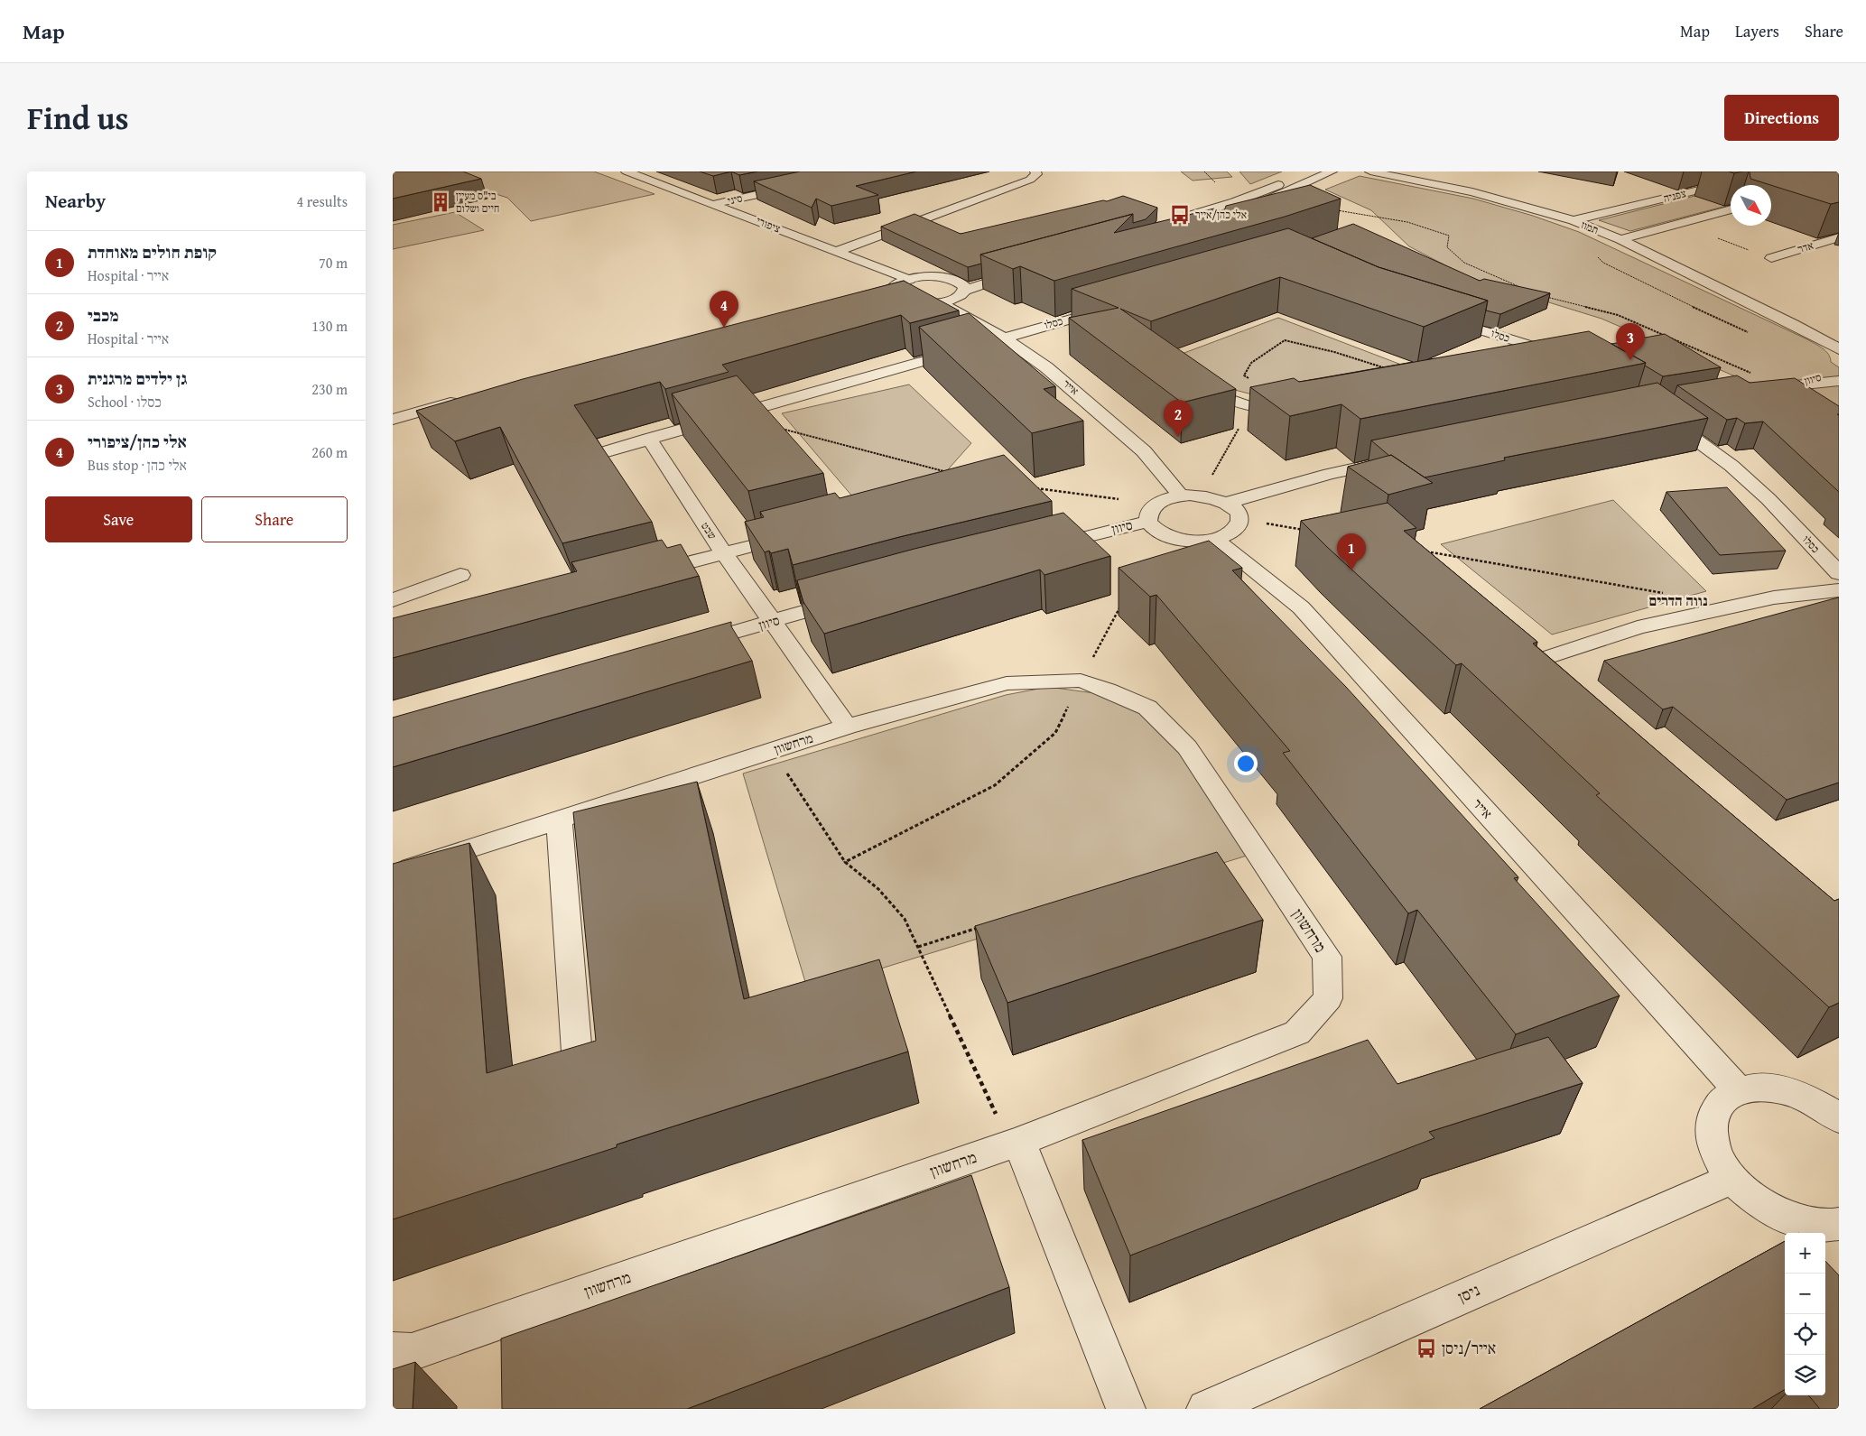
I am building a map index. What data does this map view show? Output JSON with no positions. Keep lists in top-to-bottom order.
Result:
{
  "streets": {
    "street": [
      "צפניה",
      "סיני",
      "ציפורי",
      "תמוז",
      "אדר",
      "כסלו",
      "סיוון",
      "אייר",
      "שבט",
      "מרחשוון",
      "ניסן"
    ]
  },
  "crossings": [
    ["צפניה", "תמוז"],
    ["סיני", "ציפורי"],
    ["כסלו", "אייר"],
    ["כסלו", "שבט"],
    ["סיוון", "שבט"],
    ["שבט", "מרחשוון"]
  ],
  "districts": ["נווה הדרים"],
  "places": {
    "building": ["בי\"ס מעיין חיים ושלום"],
    "bus stop": ["אלי כהן/אייר", "אייר/ניסן"]
  },
  "north": "bottom right",
  "page": {
    "header": "Map",
    "nav": ["Map", "Layers", "Share"],
    "title": "Find us",
    "buttons": [
      "Directions",
      ["Save", "Share"]
    ],
    "heading": ["Nearby", "4 results"],
    "list": [
      {
        "mark": "1",
        "name": "קופת חולים מאוחדת",
        "note": "Hospital · אייר",
        "value": "70 m"
      },
      {
        "mark": "2",
        "name": "מכבי",
        "note": "Hospital · אייר",
        "value": "130 m"
      },
      {
        "mark": "3",
        "name": "גן ילדים מרגנית",
        "note": "School · כסלו",
        "value": "230 m"
      },
      {
        "mark": "4",
        "name": "אלי כהן/ציפורי",
        "note": "Bus stop · אלי כהן",
        "value": "260 m"
      }
    ],
    "pins": [
      "4",
      "3",
      "2",
      "1"
    ],
    "map_buttons": ["+", "−"]
  }
}
